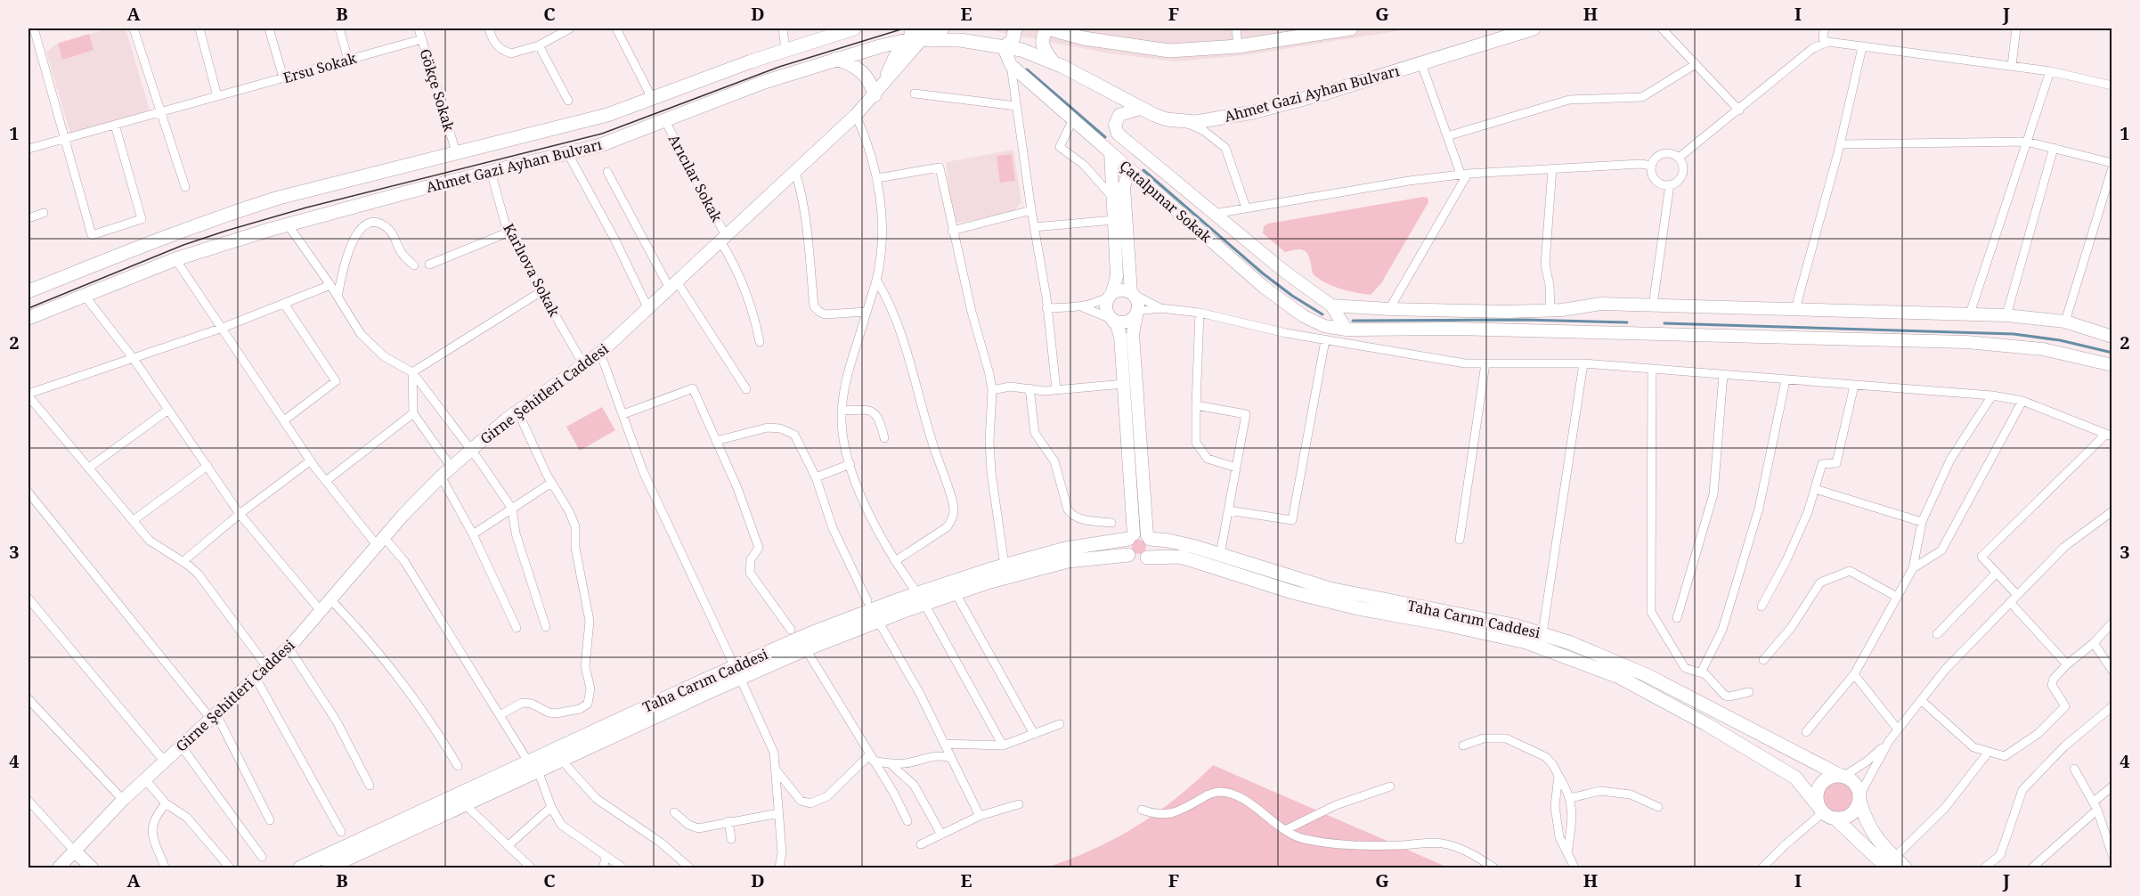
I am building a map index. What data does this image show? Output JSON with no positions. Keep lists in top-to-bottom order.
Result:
{
  "streets": {
    "main road": [
      "Ahmet Gazi Ayhan Bulvarı",
      "Çatalpınar Sokak",
      "Girne Şehitleri Caddesi",
      "Taha Carım Caddesi"
    ],
    "street": [
      "Ersu Sokak",
      "Gökçe Sokak",
      "Arıcılar Sokak",
      "Karlıova Sokak"
    ]
  },
  "crossings": [
    ["Ersu Sokak", "Gökçe Sokak"],
    ["Gökçe Sokak", "Ahmet Gazi Ayhan Bulvarı"],
    ["Ahmet Gazi Ayhan Bulvarı", "Arıcılar Sokak"],
    ["Ahmet Gazi Ayhan Bulvarı", "Çatalpınar Sokak"],
    ["Ahmet Gazi Ayhan Bulvarı", "Karlıova Sokak"],
    ["Ahmet Gazi Ayhan Bulvarı", "Girne Şehitleri Caddesi"],
    ["Arıcılar Sokak", "Girne Şehitleri Caddesi"],
    ["Karlıova Sokak", "Girne Şehitleri Caddesi"]
  ],
  "grid": {
    "columns": [
      "A",
      "B",
      "C",
      "D",
      "E",
      "F",
      "G",
      "H",
      "I",
      "J"
    ],
    "rows": [
      "1",
      "2",
      "3",
      "4"
    ]
  }
}
